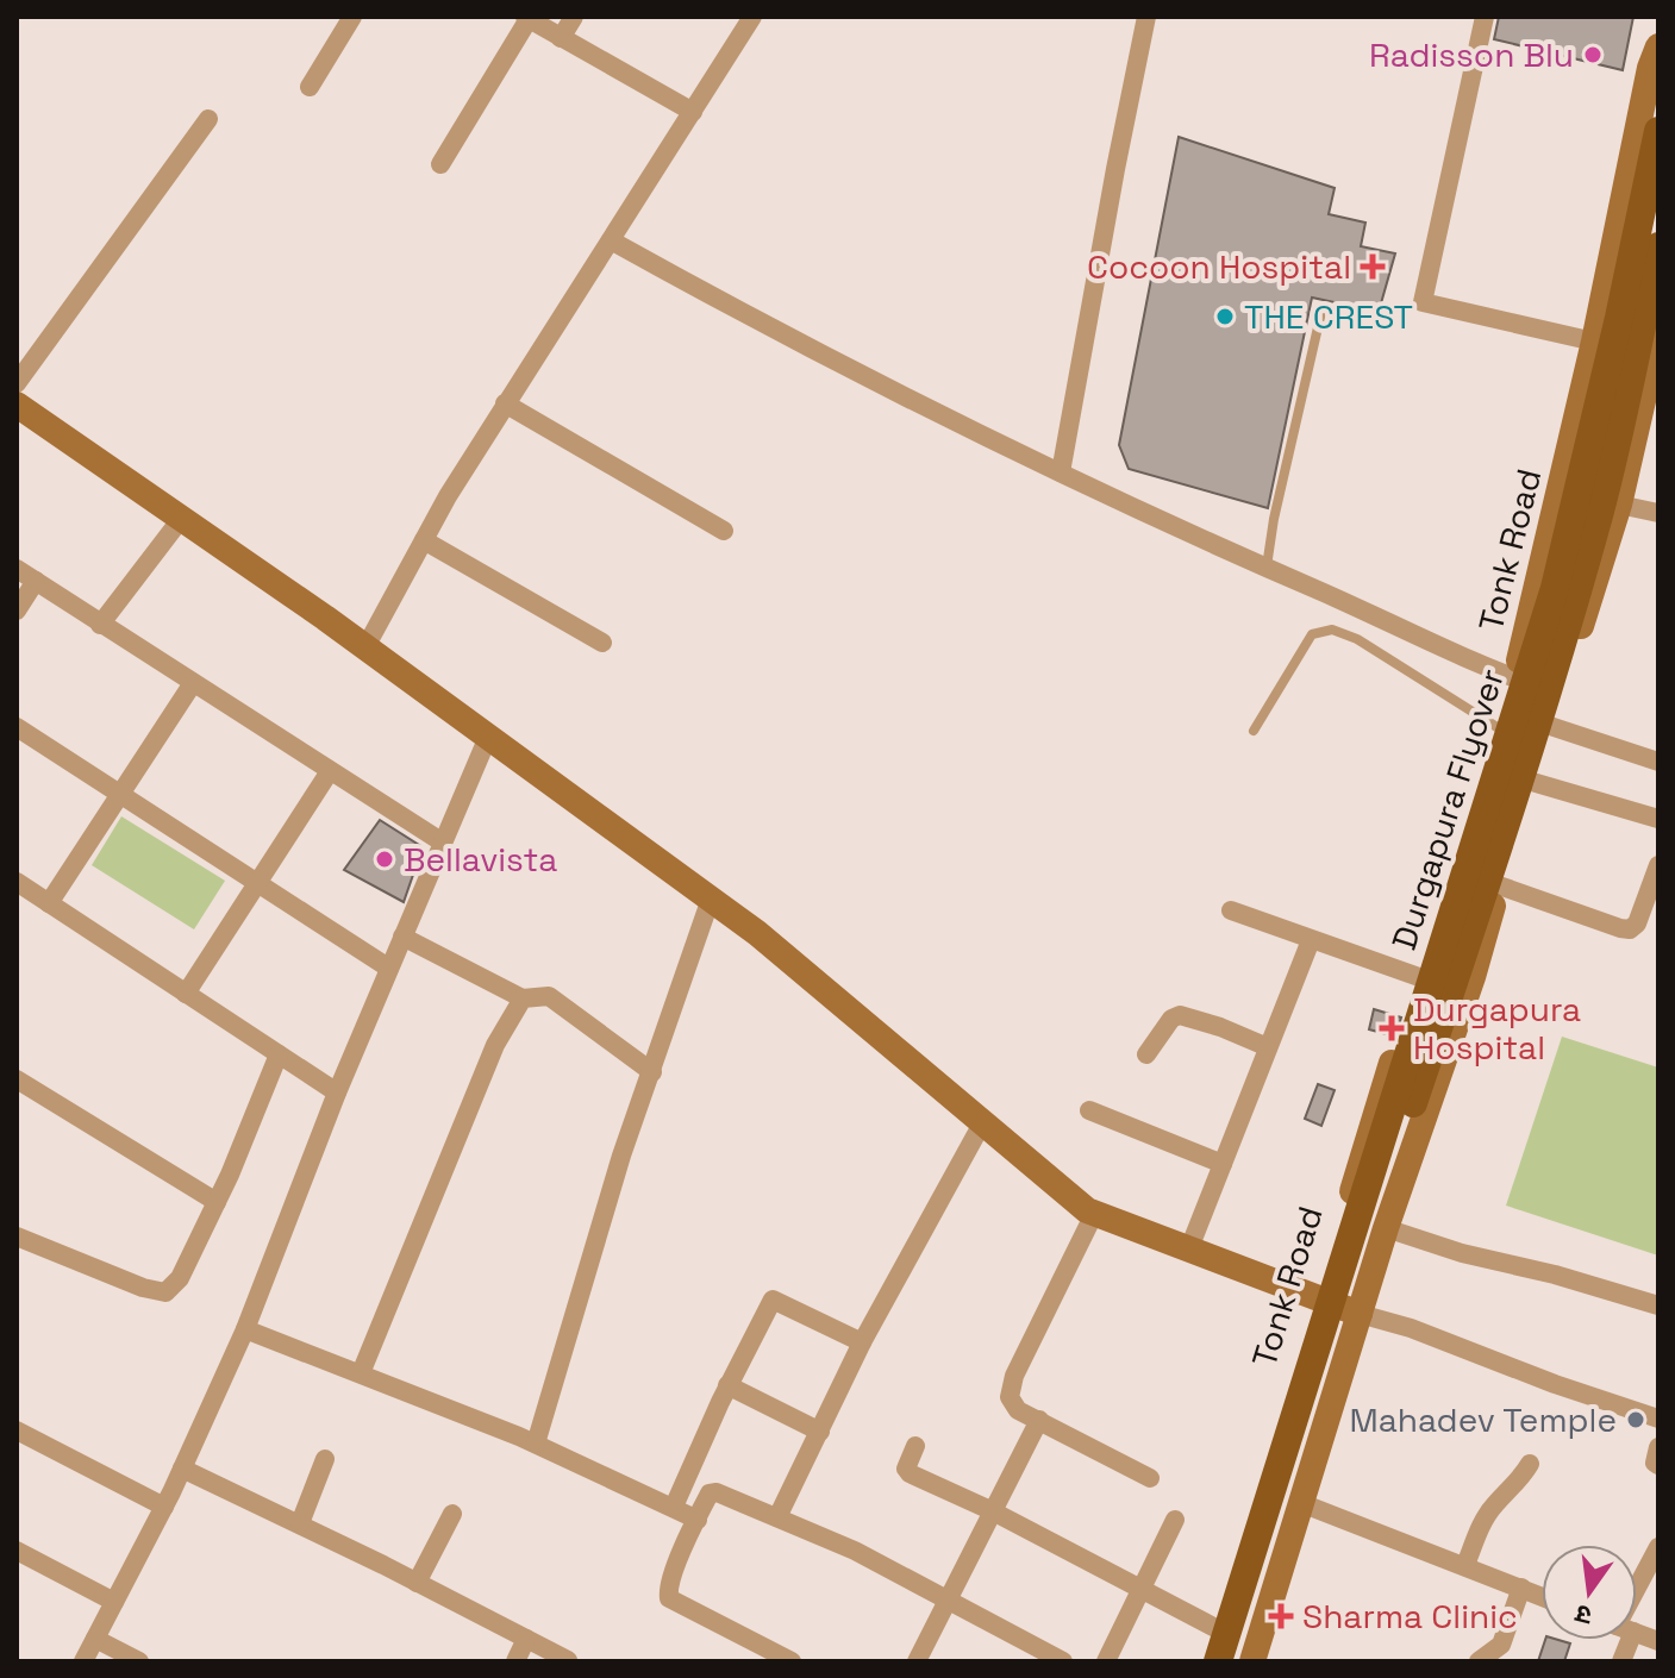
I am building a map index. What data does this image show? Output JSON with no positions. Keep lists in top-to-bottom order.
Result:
{
  "streets": {
    "main road": ["Durgapura Flyover"],
    "street": ["Tonk Road"]
  },
  "places": {
    "other": [
      "Radisson Blu",
      "THE CREST",
      "Bellavista",
      "Mahadev Temple"
    ],
    "health": ["Cocoon Hospital", "Durgapura Hospital", "Sharma Clinic"]
  },
  "north": "bottom"
}
